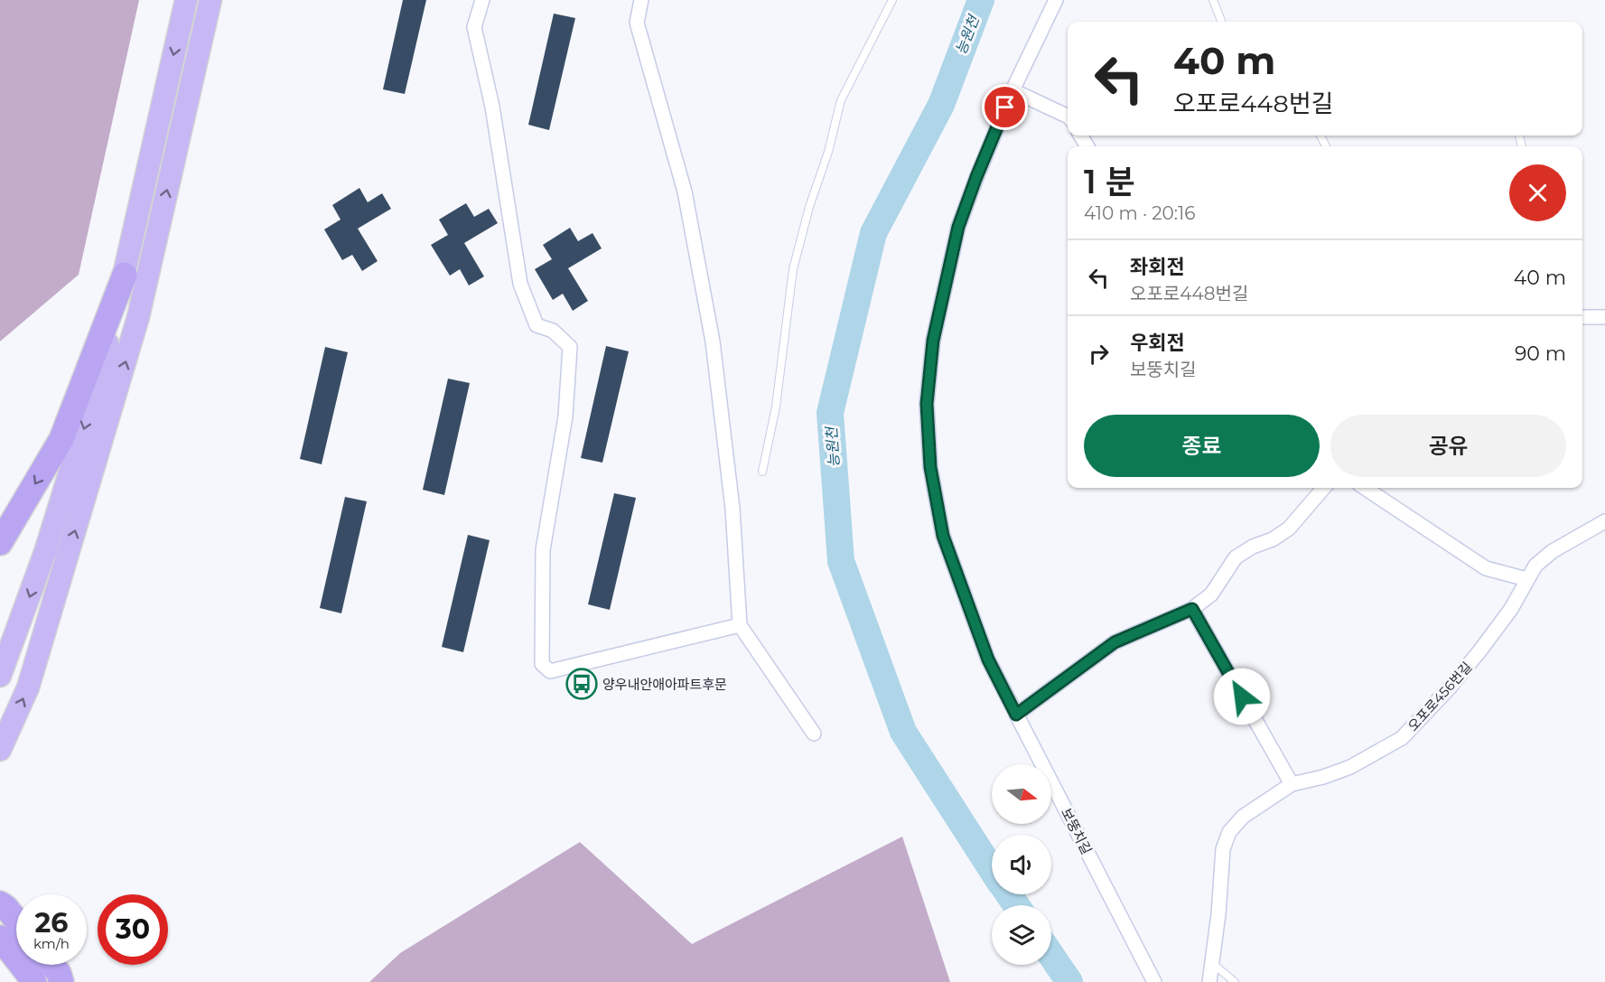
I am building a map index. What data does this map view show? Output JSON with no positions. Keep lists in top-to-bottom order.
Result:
{
  "streets": {
    "street": ["오포로456번길", "보뚱치길"]
  },
  "water": ["능원천"],
  "places": {
    "bus stop": ["양우내안애아파트후문"]
  },
  "north": "right",
  "page": {
    "turn": ["40 m", "오포로448번길"],
    "heading": ["1 분", "410 m · 20:16"],
    "list": [
      {
        "name": "좌회전",
        "note": "오포로448번길",
        "value": "40 m"
      },
      {
        "name": "우회전",
        "note": "보뚱치길",
        "value": "90 m"
      }
    ],
    "buttons": ["종료", "공유"],
    "speed": "26 km/h",
    "limit": "30"
  }
}
